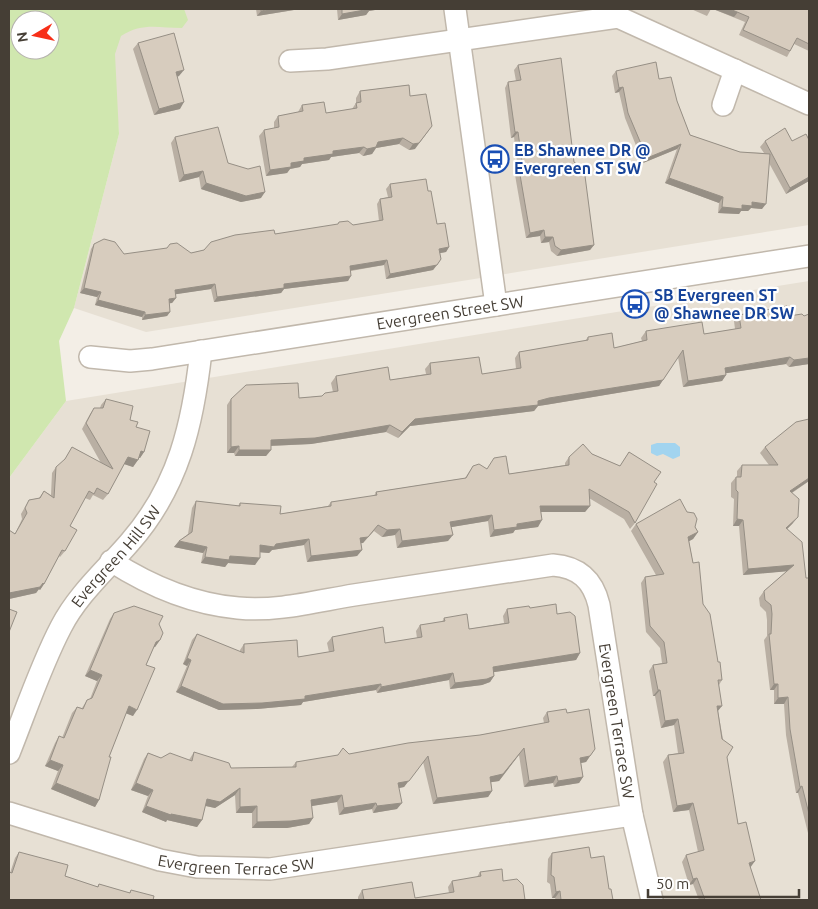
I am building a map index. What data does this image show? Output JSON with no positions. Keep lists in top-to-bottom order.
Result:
{
  "streets": {
    "street": ["Evergreen Street SW", "Evergreen Hill SW", "Evergreen Terrace SW"]
  },
  "crossings": [
    ["Evergreen Street SW", "Evergreen Hill SW"],
    ["Evergreen Hill SW", "Evergreen Terrace SW"]
  ],
  "places": {
    "bus stop": ["EB Shawnee DR @ Evergreen ST SW", "SB Evergreen ST @ Shawnee DR SW"]
  },
  "scale_bar": "50 m",
  "north": "left"
}
